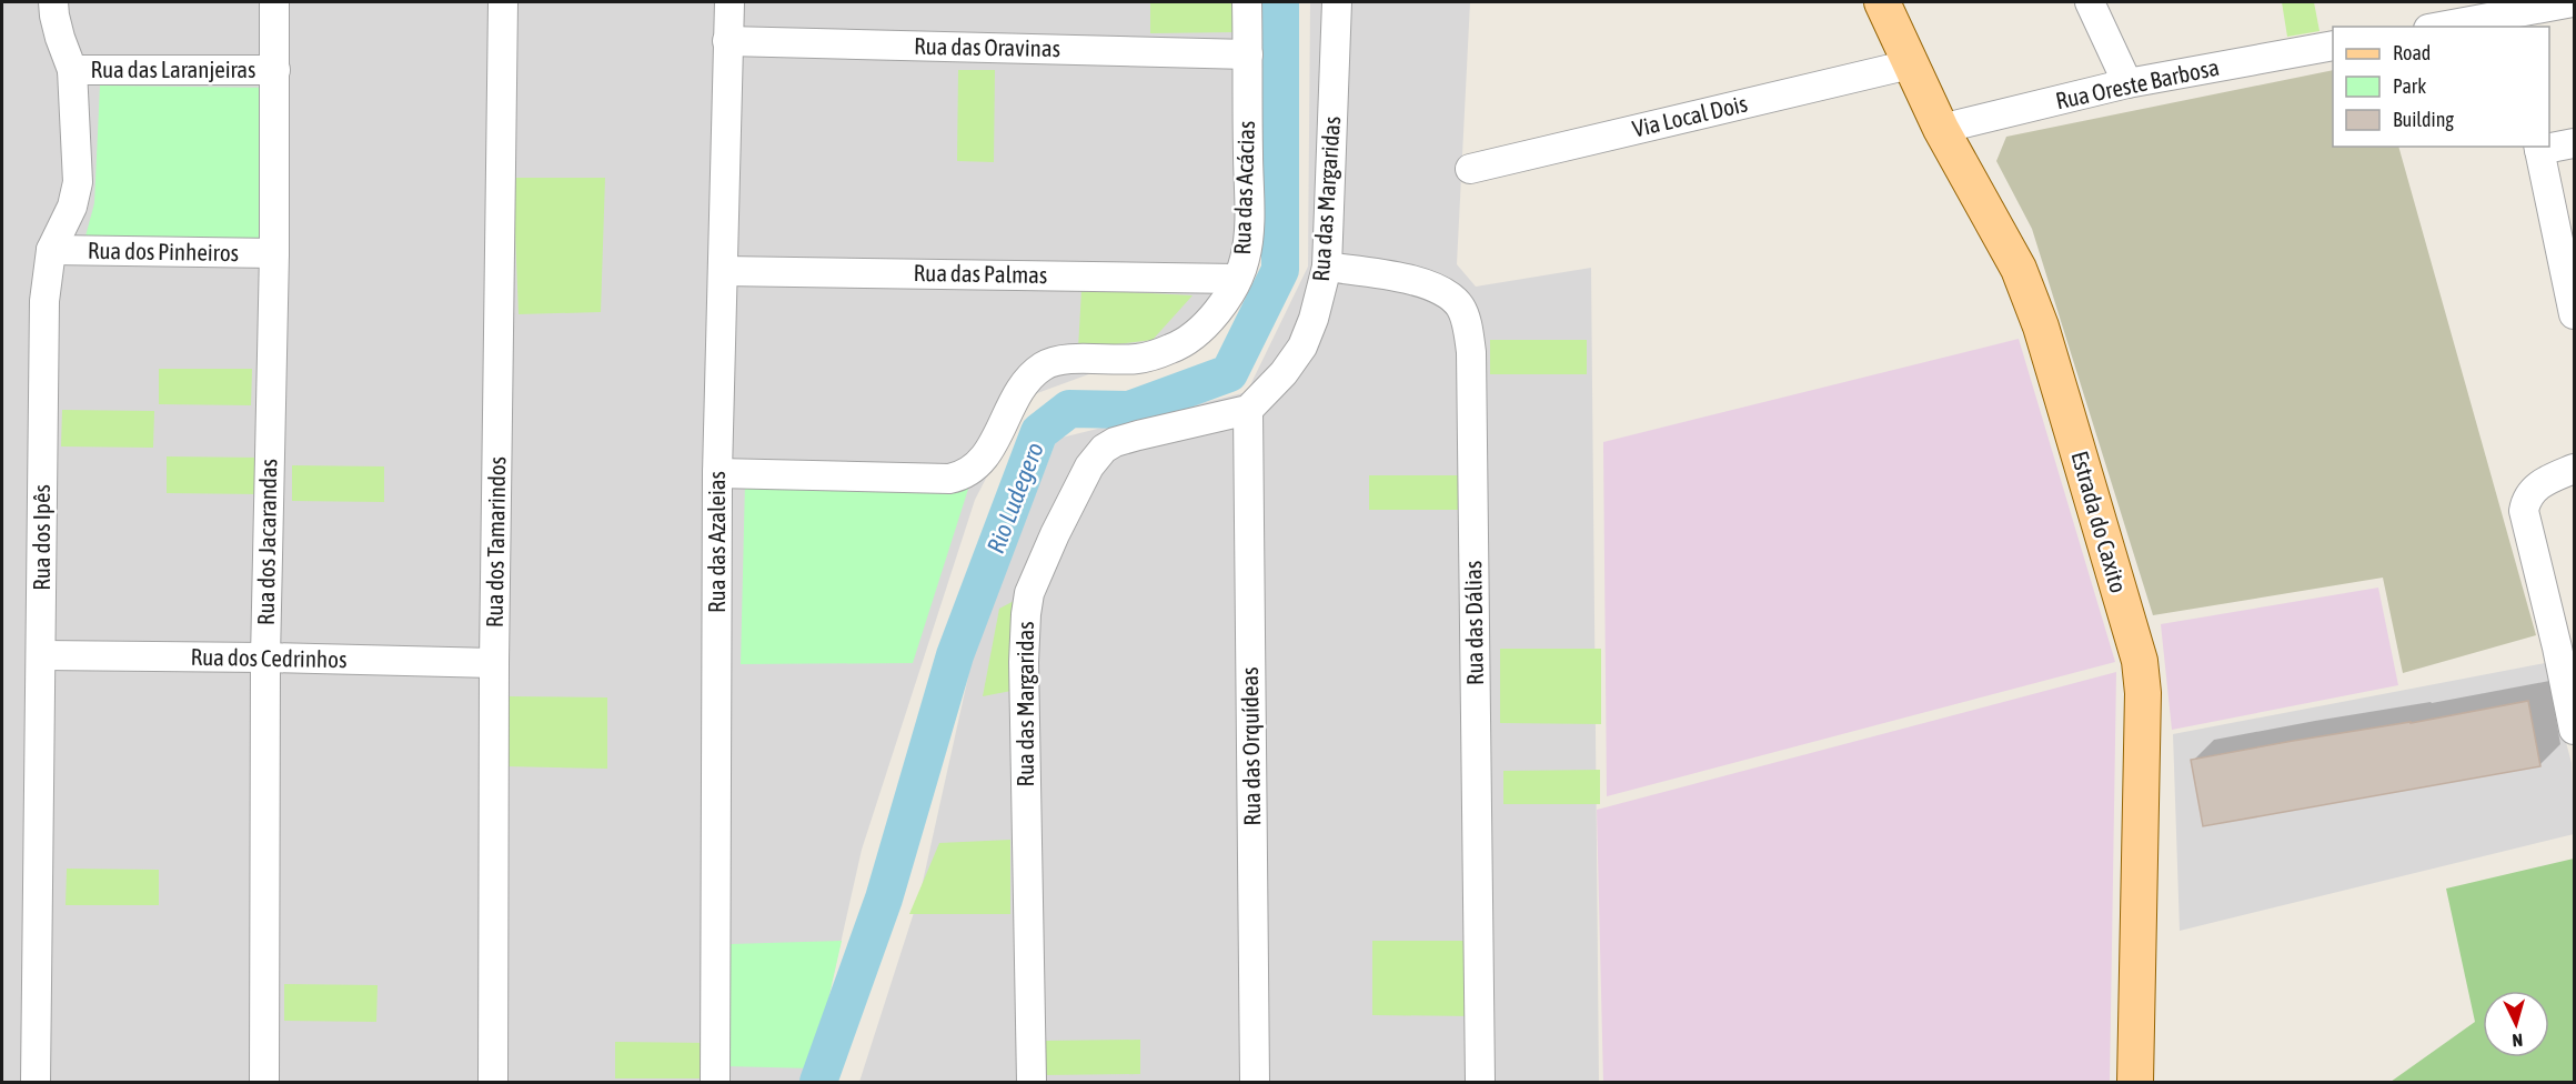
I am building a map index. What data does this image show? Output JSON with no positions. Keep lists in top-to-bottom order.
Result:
{
  "streets": {
    "main road": ["Estrada do Caxito"],
    "street": [
      "Rua das Oravinas",
      "Rua das Laranjeiras",
      "Rua Oreste Barbosa",
      "Via Local Dois",
      "Rua das Acácias",
      "Rua das Margaridas",
      "Rua dos Pinheiros",
      "Rua das Palmas",
      "Rua dos Ipês",
      "Rua dos Jacarandas",
      "Rua dos Tamarindos",
      "Rua das Azaleias",
      "Rua das Dálias",
      "Rua dos Cedrinhos",
      "Rua das Orquídeas"
    ]
  },
  "crossings": [
    ["Rua das Oravinas", "Rua das Acácias"],
    ["Rua das Oravinas", "Rua das Azaleias"],
    ["Rua das Laranjeiras", "Rua dos Ipês"],
    ["Rua das Laranjeiras", "Rua dos Jacarandas"],
    ["Rua Oreste Barbosa", "Estrada do Caxito"],
    ["Via Local Dois", "Estrada do Caxito"],
    ["Rua das Acácias", "Rua das Palmas"],
    ["Rua das Acácias", "Rua das Azaleias"],
    ["Rua das Margaridas", "Rua das Dálias"],
    ["Rua das Margaridas", "Rua das Orquídeas"],
    ["Rua dos Pinheiros", "Rua dos Ipês"],
    ["Rua dos Pinheiros", "Rua dos Jacarandas"],
    ["Rua das Palmas", "Rua das Azaleias"],
    ["Rua dos Ipês", "Rua dos Cedrinhos"],
    ["Rua dos Jacarandas", "Rua dos Cedrinhos"],
    ["Rua dos Tamarindos", "Rua dos Cedrinhos"]
  ],
  "water": ["Rio Ludegero"],
  "legend": ["Road", "Park", "Building"],
  "north": "bottom"
}
